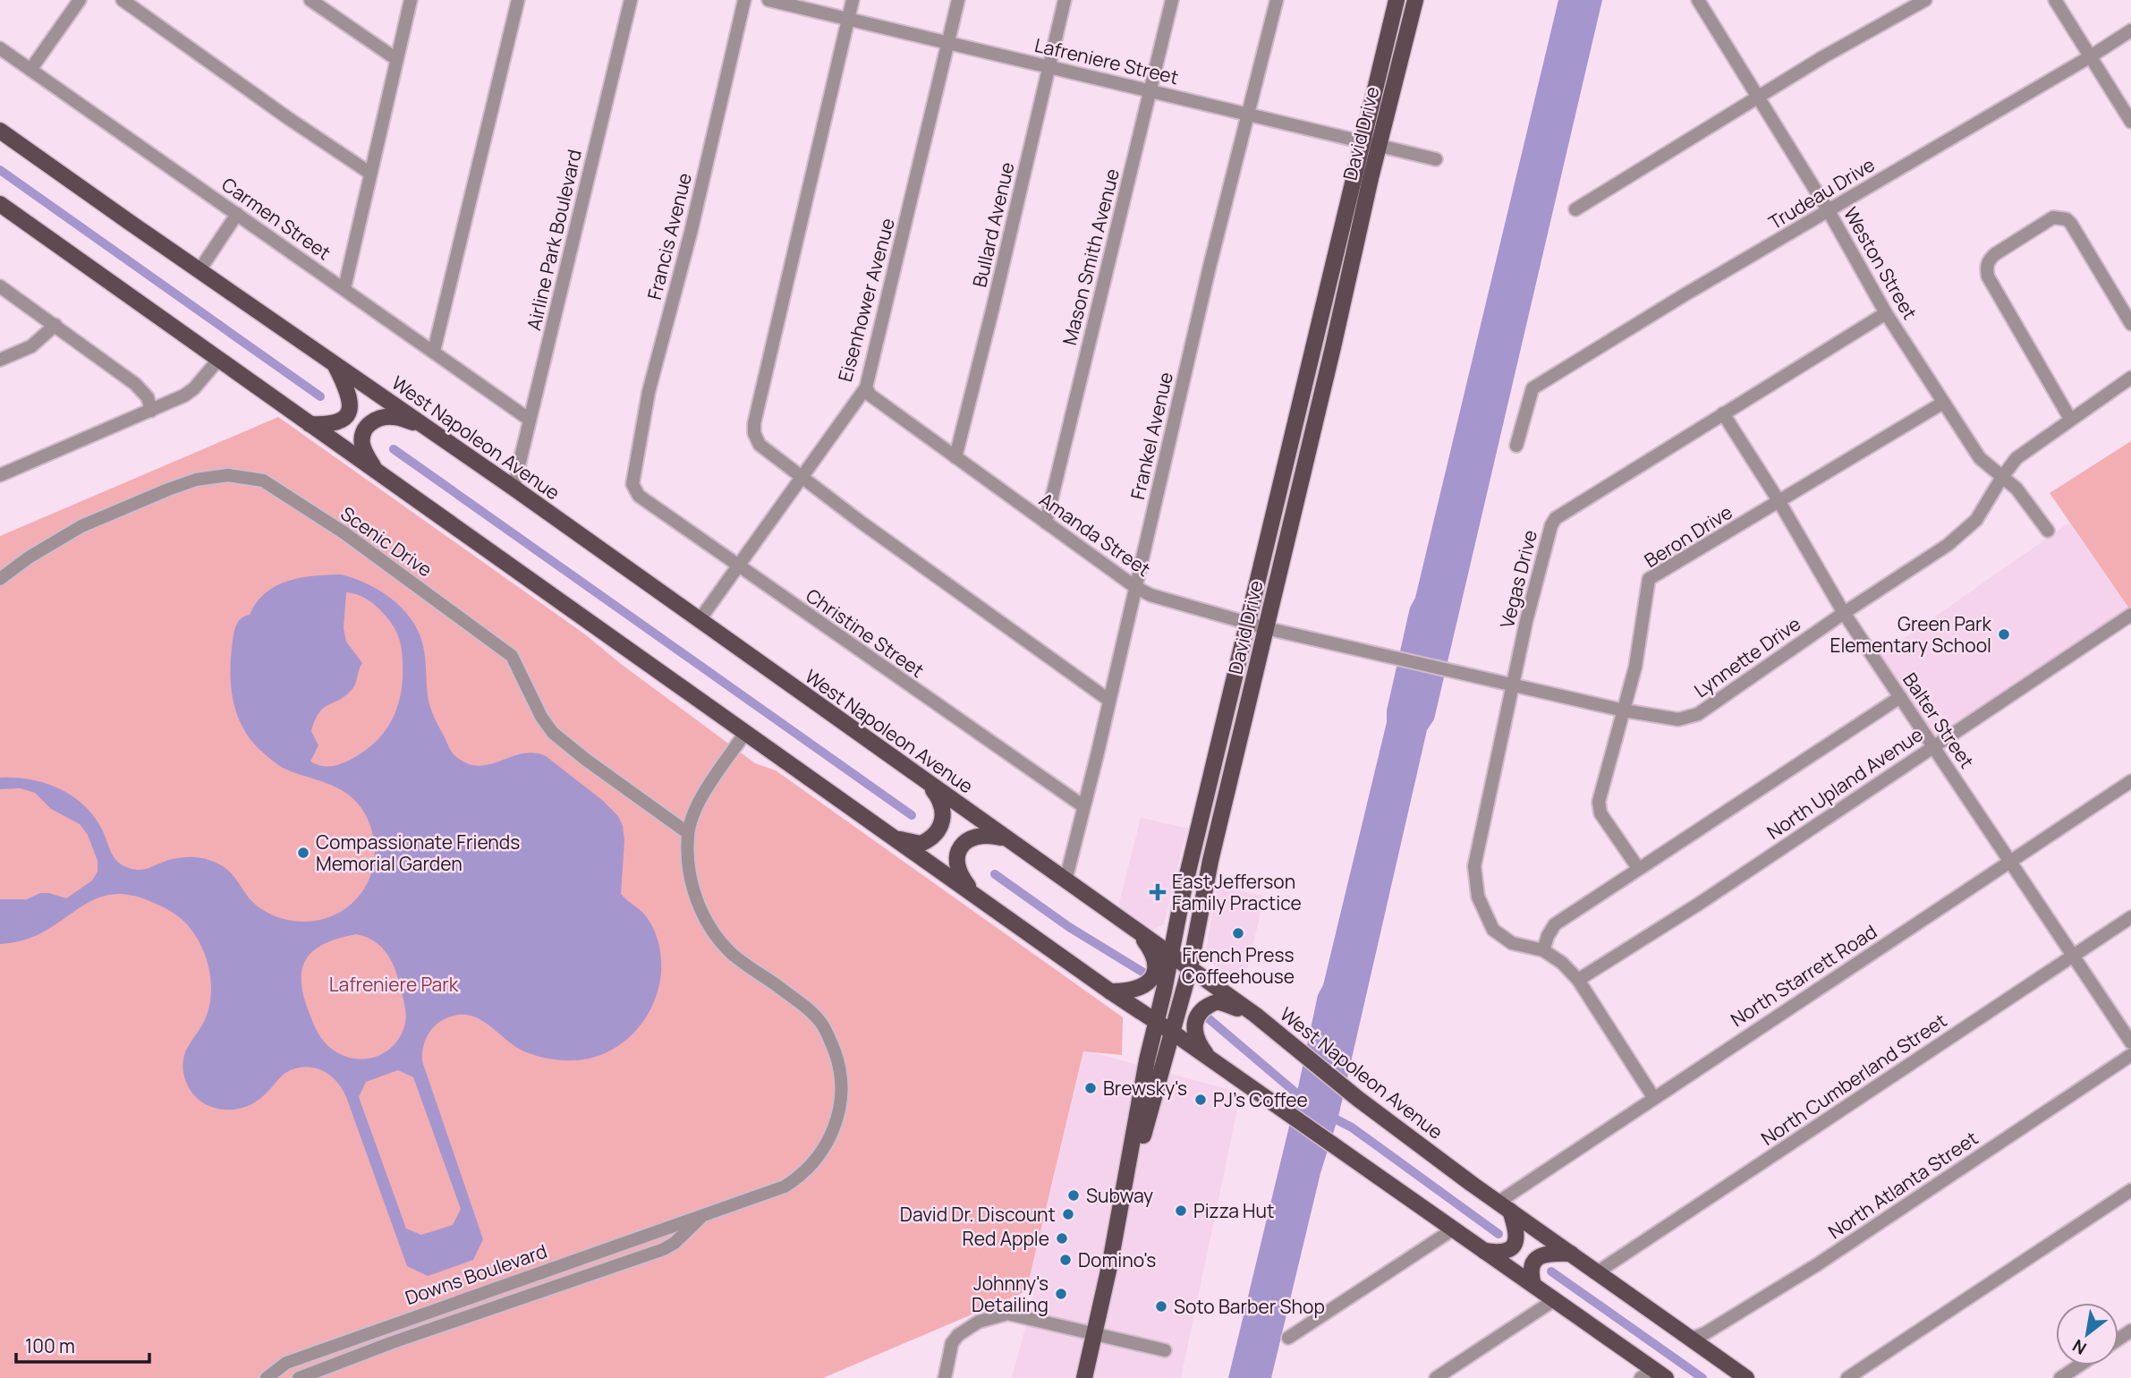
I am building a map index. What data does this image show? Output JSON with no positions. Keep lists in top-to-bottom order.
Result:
{
  "streets": {
    "main road": ["David Drive", "West Napoleon Avenue"],
    "street": [
      "Lafreniere Street",
      "Trudeau Drive",
      "Carmen Street",
      "Bullard Avenue",
      "Francis Avenue",
      "Airline Park Boulevard",
      "Mason Smith Avenue",
      "Weston Street",
      "Eisenhower Avenue",
      "Frankel Avenue",
      "Amanda Street",
      "Beron Drive",
      "Scenic Drive",
      "Vegas Drive",
      "Christine Street",
      "Lynnette Drive",
      "Balter Street",
      "North Upland Avenue",
      "North Starrett Road",
      "North Cumberland Street",
      "North Atlanta Street",
      "Downs Boulevard"
    ]
  },
  "crossings": [
    ["Lafreniere Street", "David Drive"],
    ["Lafreniere Street", "Bullard Avenue"],
    ["Lafreniere Street", "Mason Smith Avenue"],
    ["Lafreniere Street", "Eisenhower Avenue"],
    ["Lafreniere Street", "Frankel Avenue"],
    ["David Drive", "West Napoleon Avenue"],
    ["David Drive", "Amanda Street"],
    ["Trudeau Drive", "Weston Street"],
    ["Carmen Street", "Airline Park Boulevard"],
    ["Bullard Avenue", "Amanda Street"],
    ["Francis Avenue", "Christine Street"],
    ["Airline Park Boulevard", "West Napoleon Avenue"],
    ["Mason Smith Avenue", "Amanda Street"],
    ["Weston Street", "Beron Drive"],
    ["Weston Street", "Vegas Drive"],
    ["Weston Street", "Lynnette Drive"],
    ["Eisenhower Avenue", "West Napoleon Avenue"],
    ["Eisenhower Avenue", "Amanda Street"],
    ["Eisenhower Avenue", "Christine Street"],
    ["Frankel Avenue", "West Napoleon Avenue"],
    ["Frankel Avenue", "Amanda Street"],
    ["Frankel Avenue", "Christine Street"],
    ["West Napoleon Avenue", "North Starrett Road"],
    ["West Napoleon Avenue", "North Cumberland Street"],
    ["West Napoleon Avenue", "North Atlanta Street"],
    ["Amanda Street", "Lynnette Drive"],
    ["Beron Drive", "Lynnette Drive"],
    ["Beron Drive", "Balter Street"],
    ["Scenic Drive", "Downs Boulevard"],
    ["Vegas Drive", "Lynnette Drive"],
    ["Vegas Drive", "Balter Street"],
    ["Vegas Drive", "North Upland Avenue"],
    ["Vegas Drive", "North Starrett Road"],
    ["Lynnette Drive", "Balter Street"],
    ["Balter Street", "North Upland Avenue"],
    ["Balter Street", "North Starrett Road"],
    ["Balter Street", "North Cumberland Street"]
  ],
  "parks": ["Lafreniere Park"],
  "places": {
    "other": [
      "Green Park Elementary School",
      "Compassionate Friends Memorial Garden",
      "French Press Coffeehouse",
      "Brewsky's",
      "PJ's Coffee",
      "Subway",
      "Pizza Hut",
      "David Dr. Discount",
      "Red Apple",
      "Domino's",
      "Johnny's Detailing",
      "Soto Barber Shop"
    ],
    "health": ["East Jefferson Family Practice"]
  },
  "scale_bar": "100 m",
  "north": "bottom left"
}
